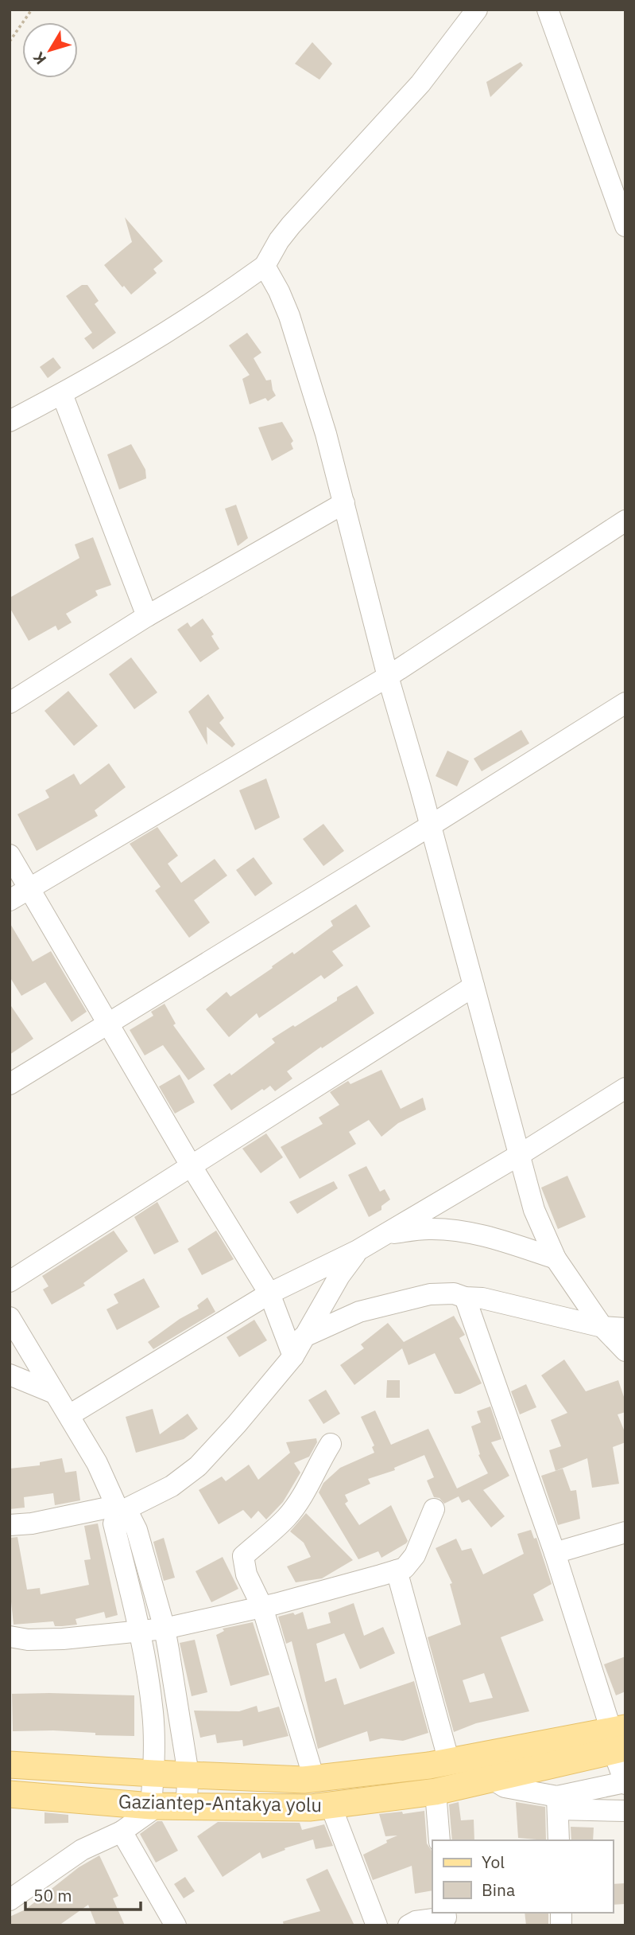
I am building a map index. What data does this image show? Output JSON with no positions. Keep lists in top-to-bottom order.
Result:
{
  "streets": {
    "main road": ["Gaziantep-Antakya yolu"]
  },
  "legend": ["Yol", "Bina"],
  "scale_bar": "50 m",
  "north": "bottom left"
}
